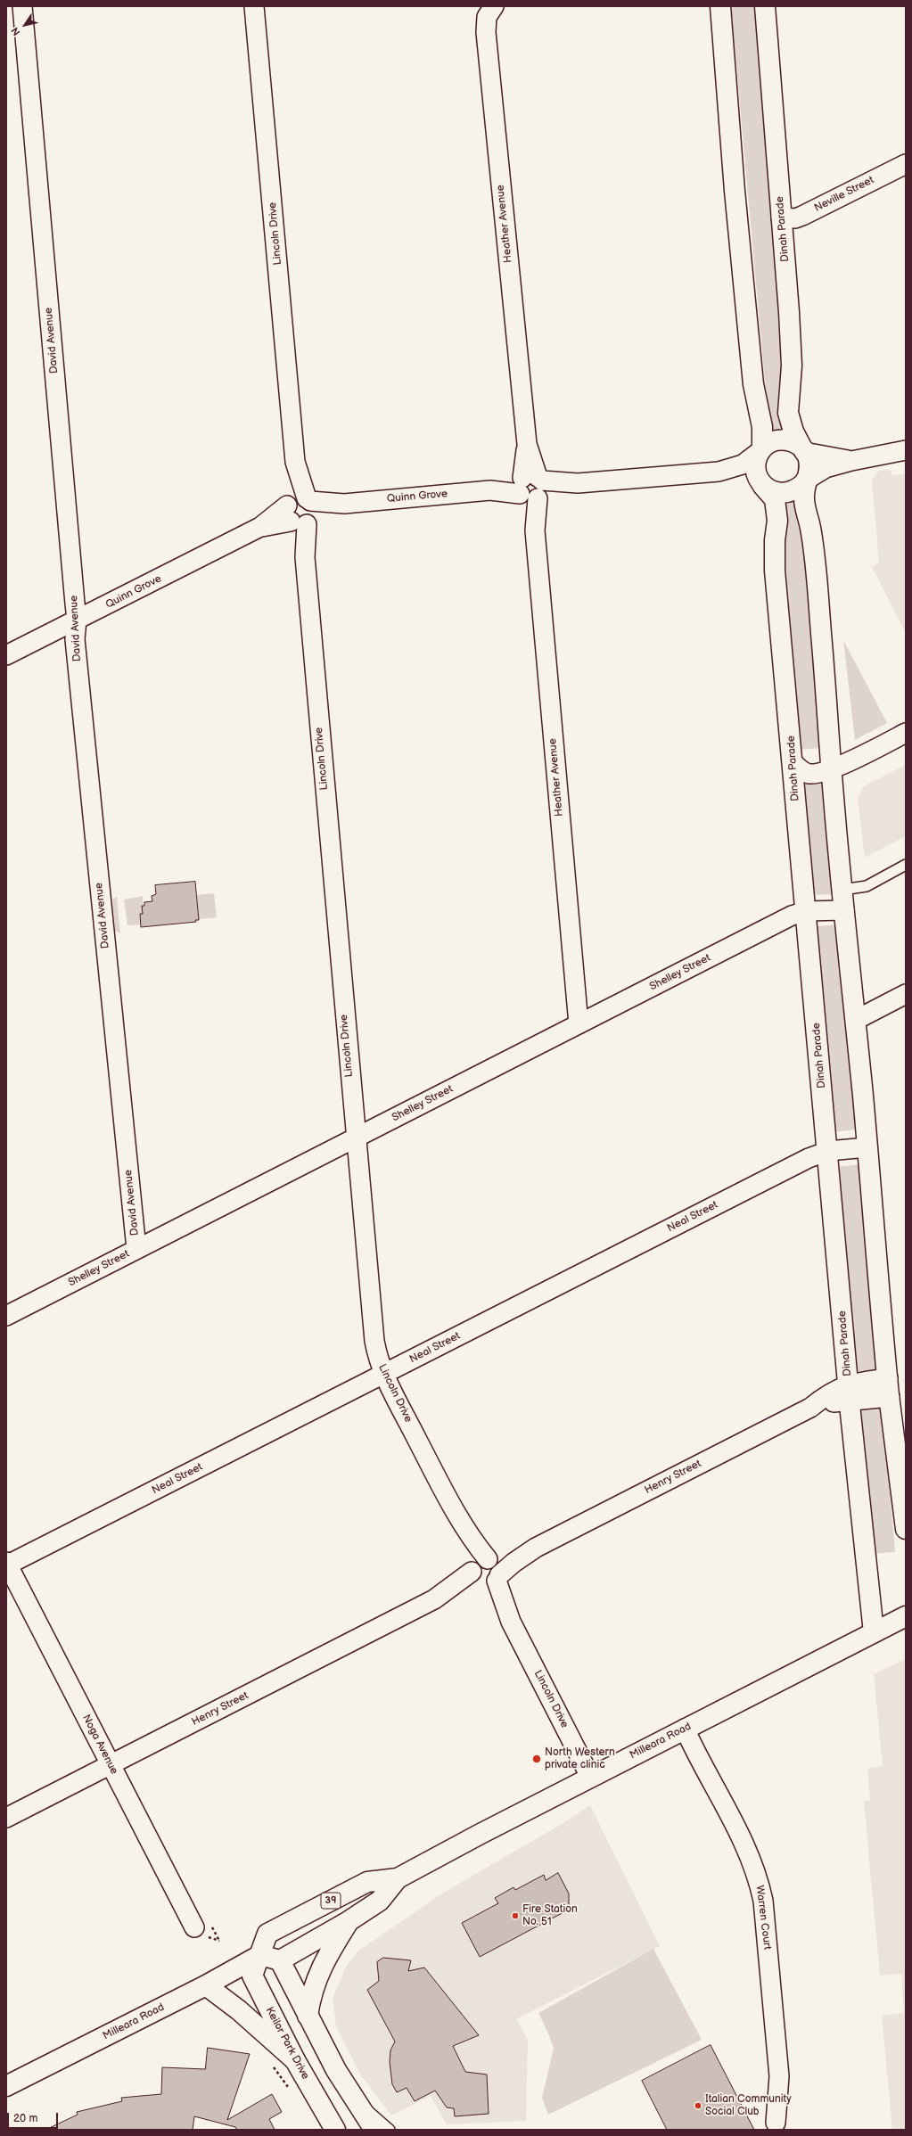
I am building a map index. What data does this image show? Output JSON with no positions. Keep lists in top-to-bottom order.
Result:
{
  "streets": {
    "street": [
      "Neville Street",
      "Heather Avenue",
      "Dinah Parade",
      "Lincoln Drive",
      "David Avenue",
      "Quinn Grove",
      "Shelley Street",
      "Neal Street",
      "Henry Street",
      "Milleara Road",
      "Noga Avenue",
      "39",
      "Warren Court",
      "Keilor Park Drive"
    ]
  },
  "crossings": [
    ["Neville Street", "Dinah Parade"],
    ["Heather Avenue", "Quinn Grove"],
    ["Heather Avenue", "Shelley Street"],
    ["Dinah Parade", "Quinn Grove"],
    ["Dinah Parade", "Shelley Street"],
    ["Dinah Parade", "Neal Street"],
    ["Dinah Parade", "Henry Street"],
    ["Dinah Parade", "Milleara Road"],
    ["Lincoln Drive", "Quinn Grove"],
    ["Lincoln Drive", "Shelley Street"],
    ["Lincoln Drive", "Neal Street"],
    ["Lincoln Drive", "Henry Street"],
    ["Lincoln Drive", "Milleara Road"],
    ["David Avenue", "Quinn Grove"],
    ["David Avenue", "Shelley Street"],
    ["Neal Street", "Noga Avenue"],
    ["Henry Street", "Noga Avenue"],
    ["Milleara Road", "39"],
    ["Milleara Road", "Warren Court"],
    ["Milleara Road", "Keilor Park Drive"]
  ],
  "places": ["North Western private clinic", "Fire Station No. 51", "Italian Community Social Club"],
  "scale_bar": "20 m",
  "north": "bottom left"
}
